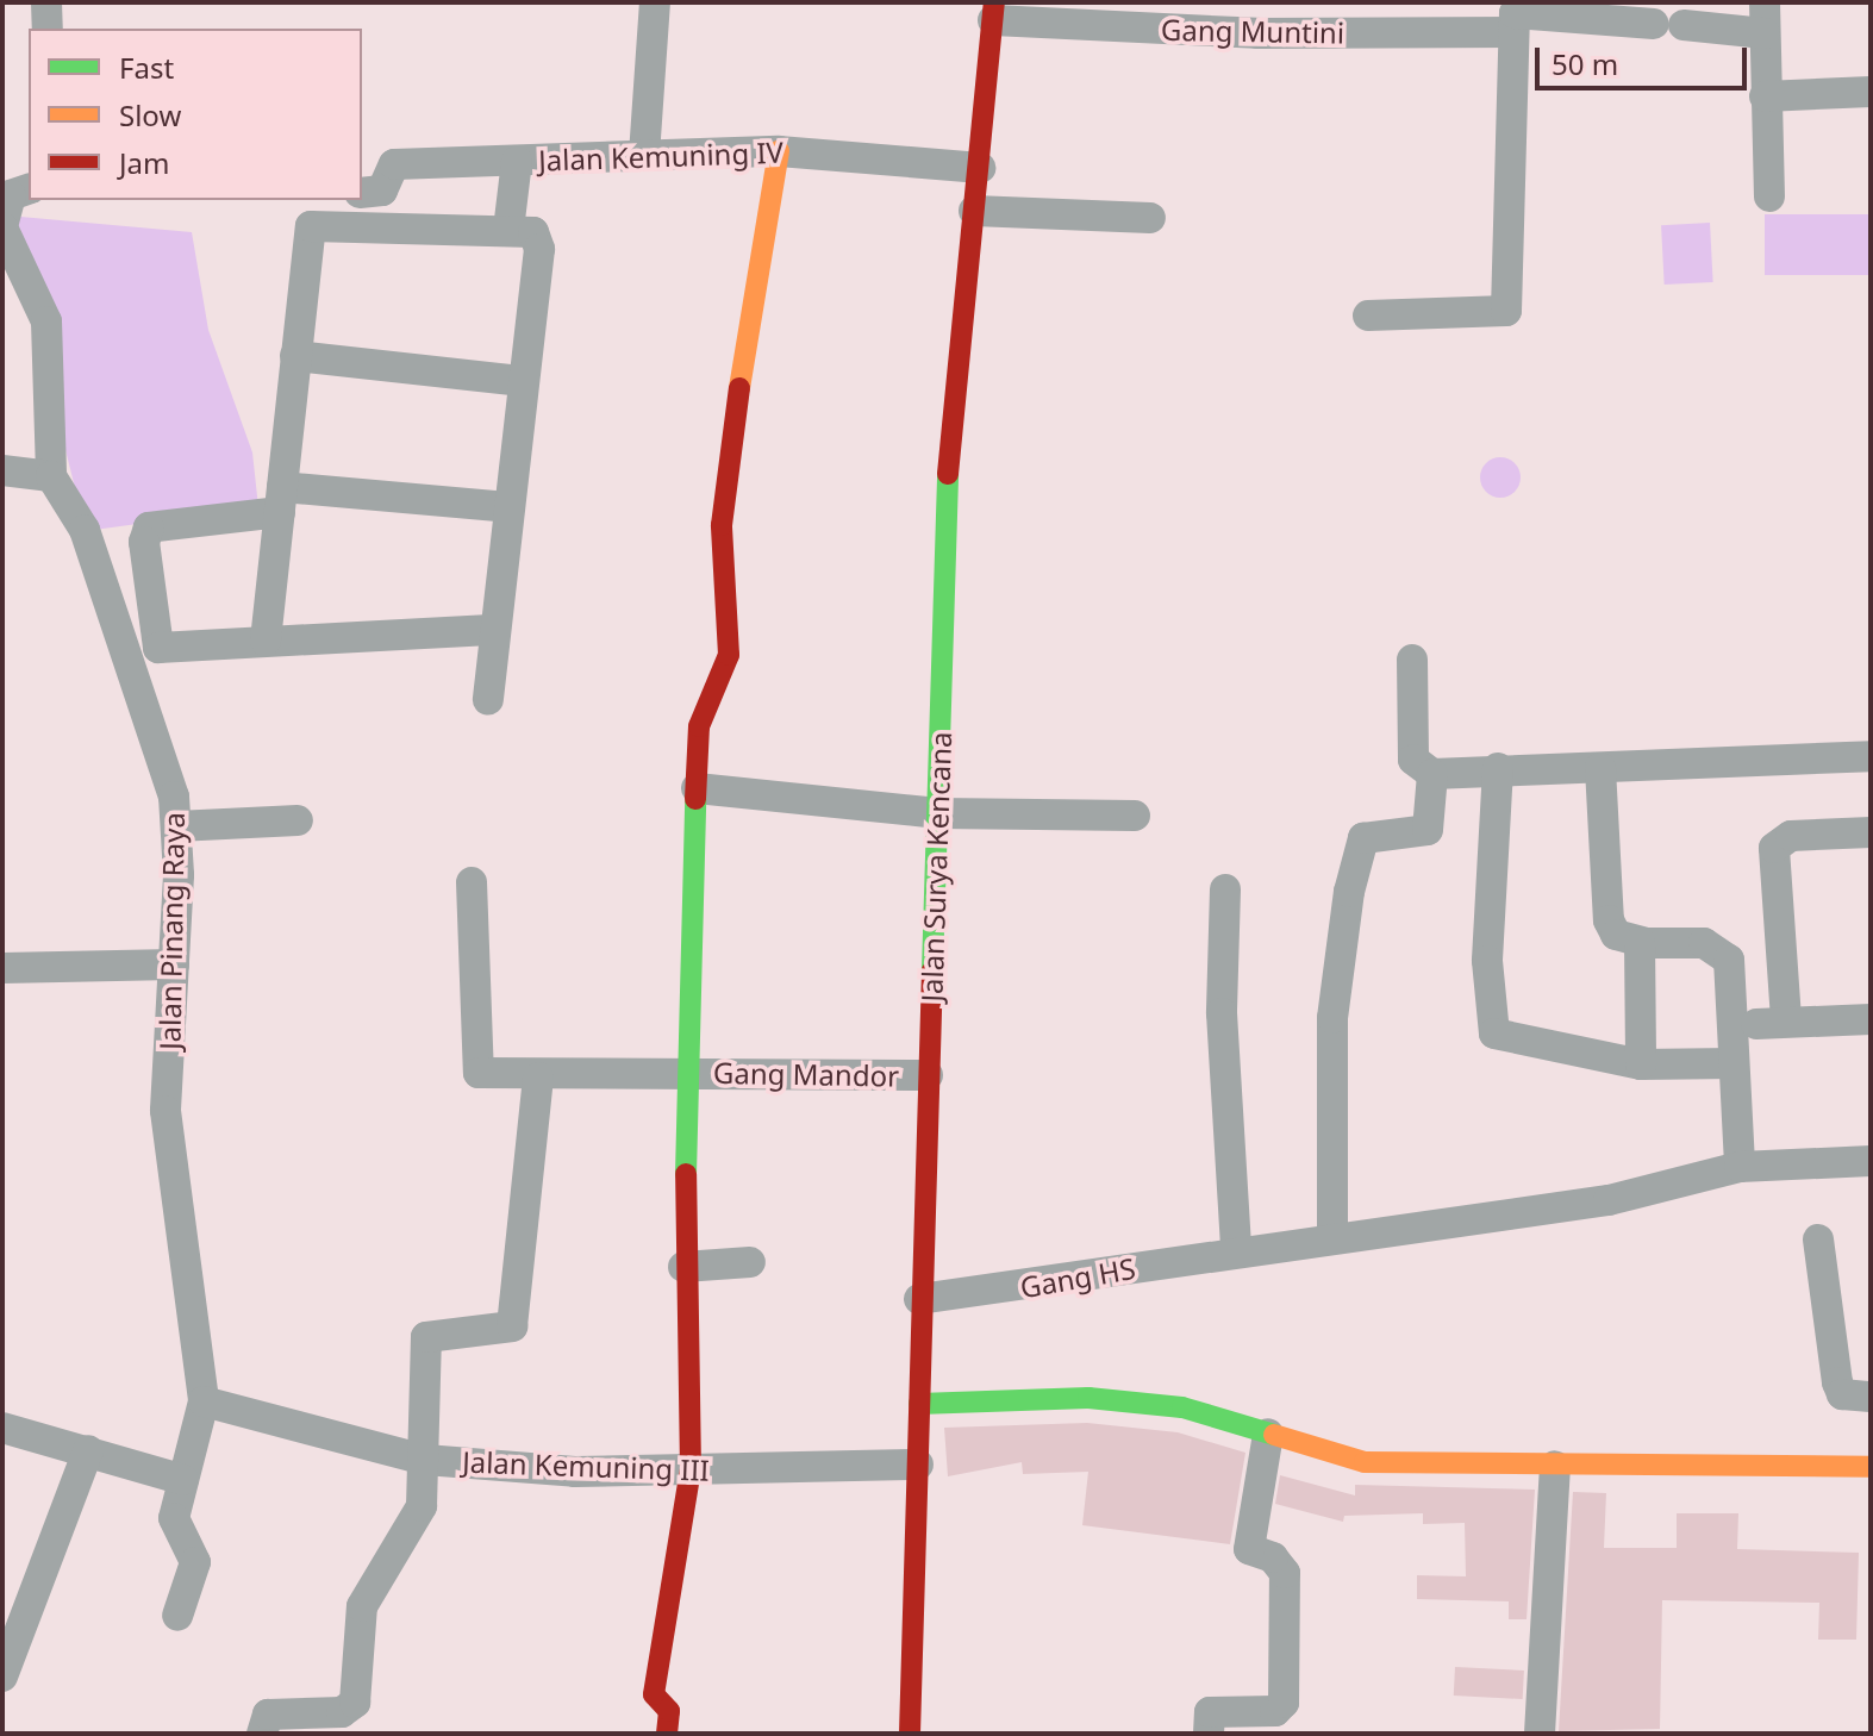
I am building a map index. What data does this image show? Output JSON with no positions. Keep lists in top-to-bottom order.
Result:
{
  "streets": {
    "street": [
      "Gang Muntini",
      "Jalan Kemuning IV",
      "Jalan Surya Kencana",
      "Jalan Pinang Raya",
      "Gang Mandor",
      "Gang HS",
      "Jalan Kemuning III"
    ]
  },
  "crossings": [
    ["Gang Muntini", "Jalan Surya Kencana"],
    ["Jalan Kemuning IV", "Jalan Surya Kencana"],
    ["Jalan Surya Kencana", "Gang Mandor"],
    ["Jalan Surya Kencana", "Gang HS"],
    ["Jalan Surya Kencana", "Jalan Kemuning III"],
    ["Jalan Pinang Raya", "Jalan Kemuning III"]
  ],
  "legend": ["Fast", "Slow", "Jam"],
  "scale_bar": "50 m"
}
